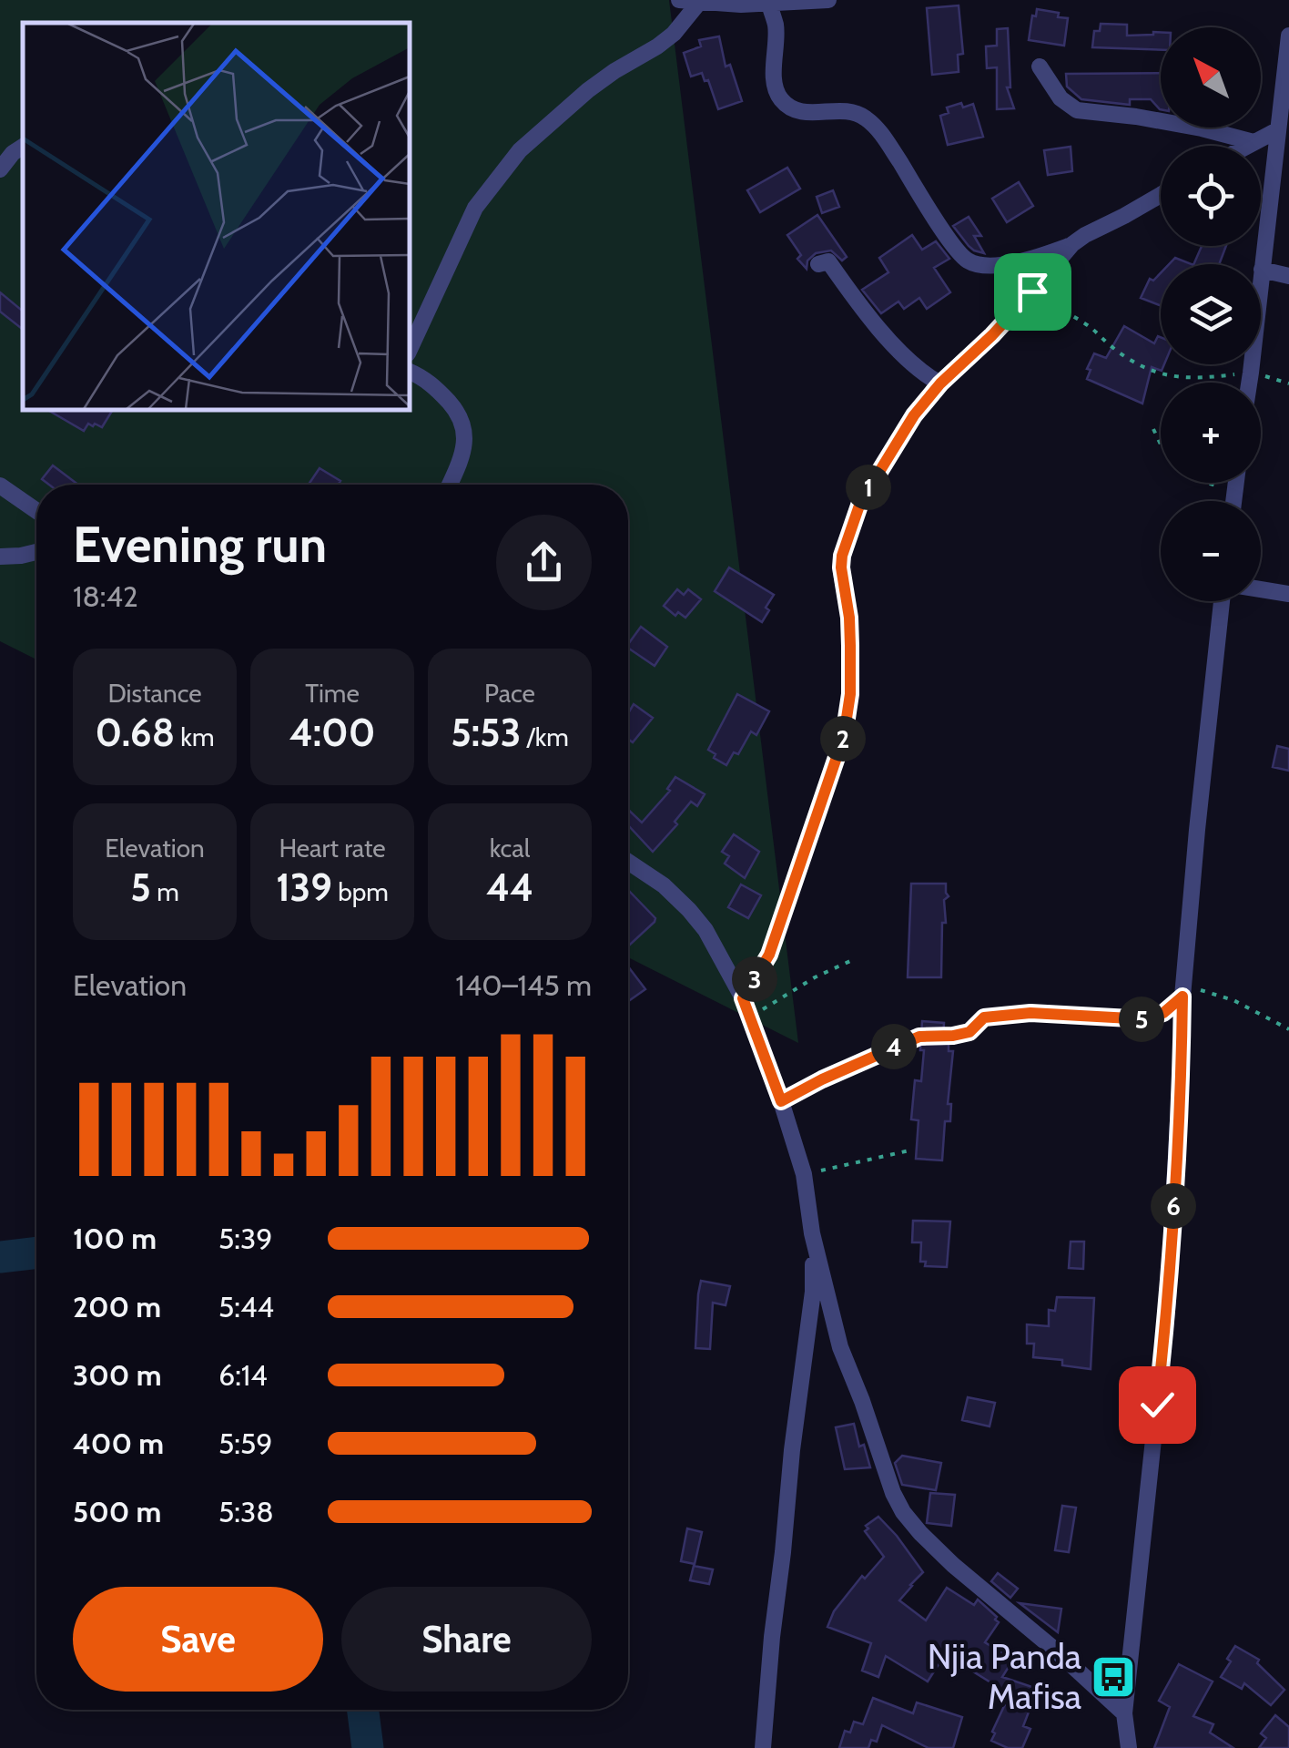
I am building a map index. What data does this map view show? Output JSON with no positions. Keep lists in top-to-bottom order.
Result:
{
  "places": {
    "bus stop": ["Njia Panda Mafisa"]
  },
  "north": "top left",
  "page": {
    "map_buttons": ["+", "−"],
    "pins": [
      "1",
      "2",
      "3",
      "5",
      "4",
      "6"
    ],
    "heading": ["Evening run", "18:42"],
    "stats": [
      ["Distance", "0.68 km"],
      ["Time", "4:00"],
      ["Pace", "5:53 /km"],
      ["Elevation", "5 m"],
      ["Heart rate", "139 bpm"],
      ["kcal", "44"]
    ],
    "chart": ["Elevation", "140–145 m"],
    "list": [
      {
        "name": "100 m",
        "note": "5:39"
      },
      {
        "name": "200 m",
        "note": "5:44"
      },
      {
        "name": "300 m",
        "note": "6:14"
      },
      {
        "name": "400 m",
        "note": "5:59"
      },
      {
        "name": "500 m",
        "note": "5:38"
      }
    ],
    "buttons": ["Save", "Share"]
  }
}
